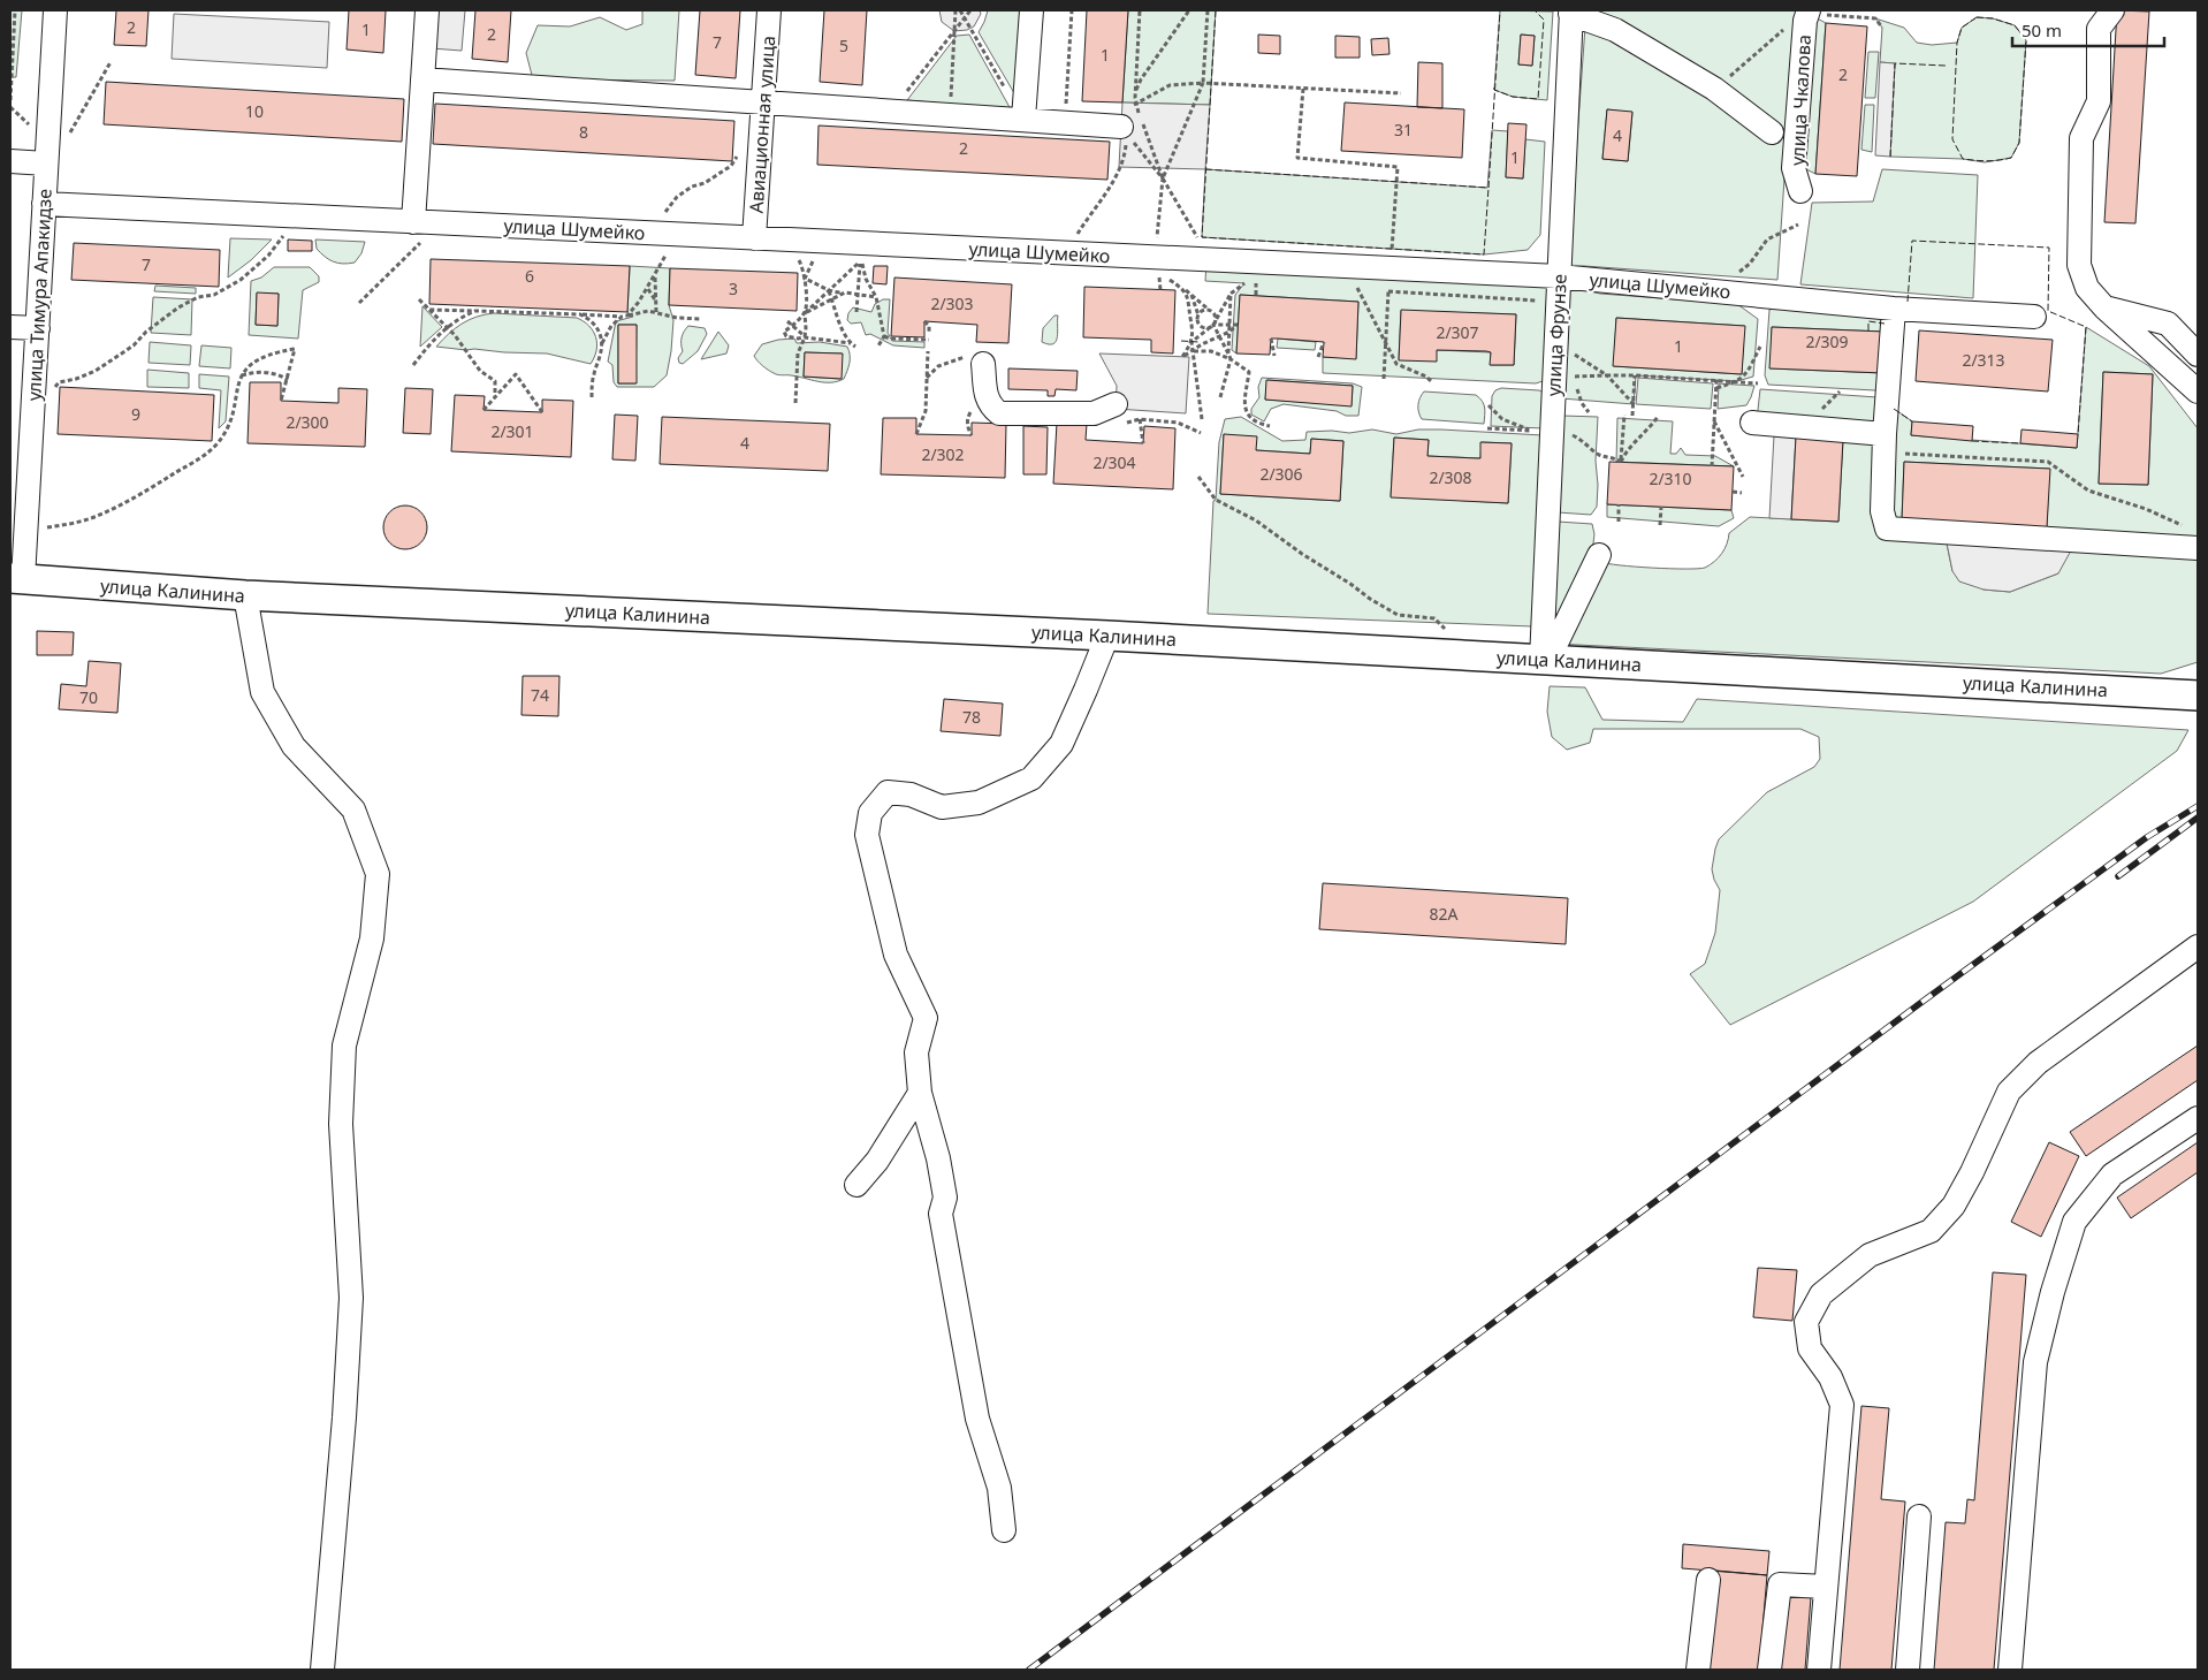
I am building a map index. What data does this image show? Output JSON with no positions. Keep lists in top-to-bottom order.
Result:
{
  "streets": {
    "main road": ["улица Калинина"],
    "street": [
      "улица Чкалова",
      "Авиационная улица",
      "улица Шумейко",
      "улица Тимура Апакидзе",
      "улица Фрунзе"
    ]
  },
  "crossings": [
    ["Авиационная улица", "улица Шумейко"],
    ["улица Шумейко", "улица Тимура Апакидзе"],
    ["улица Шумейко", "улица Фрунзе"],
    ["улица Тимура Апакидзе", "улица Калинина"],
    ["улица Фрунзе", "улица Калинина"]
  ],
  "house_numbers": [
    "2",
    "1",
    "2",
    "7",
    "5",
    "1",
    "2",
    "10",
    "31",
    "8",
    "4",
    "2",
    "1",
    "7",
    "6",
    "3",
    "2/303",
    "2/307",
    "2/309",
    "1",
    "2/313",
    "9",
    "2/300",
    "2/301",
    "4",
    "2/302",
    "2/304",
    "2/306",
    "2/308",
    "2/310",
    "74",
    "70",
    "78",
    "82А"
  ],
  "scale_bar": "50 m"
}
